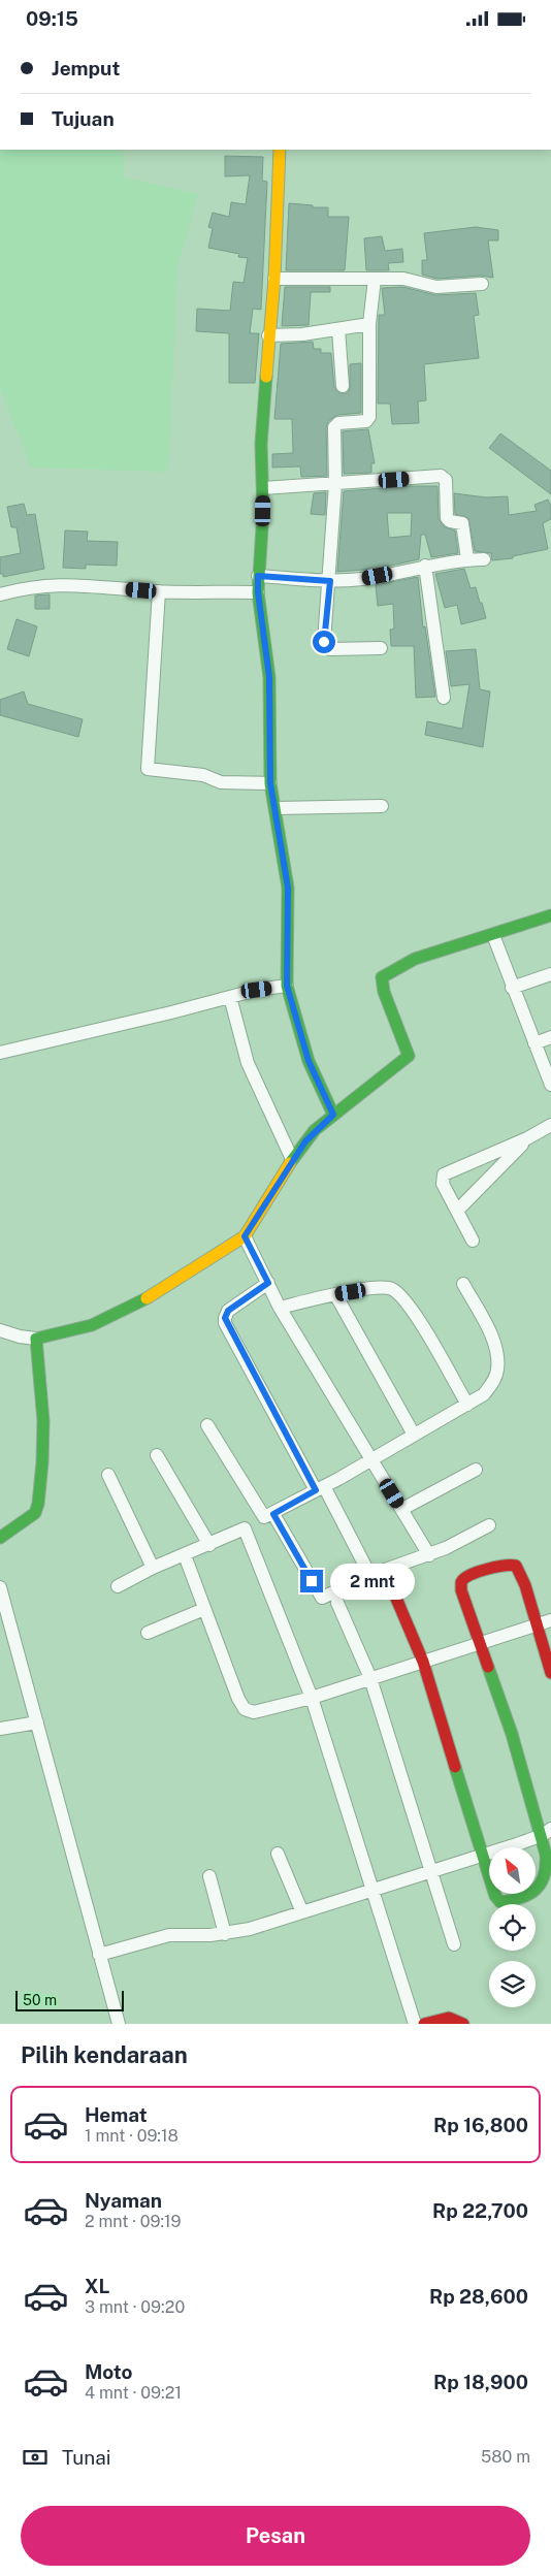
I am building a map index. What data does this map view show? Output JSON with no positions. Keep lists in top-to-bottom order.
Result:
{
  "scale_bar": "50 m",
  "north": "top left",
  "page": {
    "status": "09:15",
    "banner": ["Jemput", "Tujuan"],
    "bubble": "2 mnt",
    "scale": "50 m",
    "heading": "Pilih kendaraan",
    "list": [
      {
        "name": "Hemat",
        "note": "1 mnt · 09:18",
        "value": "Rp 16,800"
      },
      {
        "name": "Nyaman",
        "note": "2 mnt · 09:19",
        "value": "Rp 22,700"
      },
      {
        "name": "XL",
        "note": "3 mnt · 09:20",
        "value": "Rp 28,600"
      },
      {
        "name": "Moto",
        "note": "4 mnt · 09:21",
        "value": "Rp 18,900"
      }
    ],
    "pay": ["Tunai", "580 m"],
    "buttons": "Pesan"
  }
}
